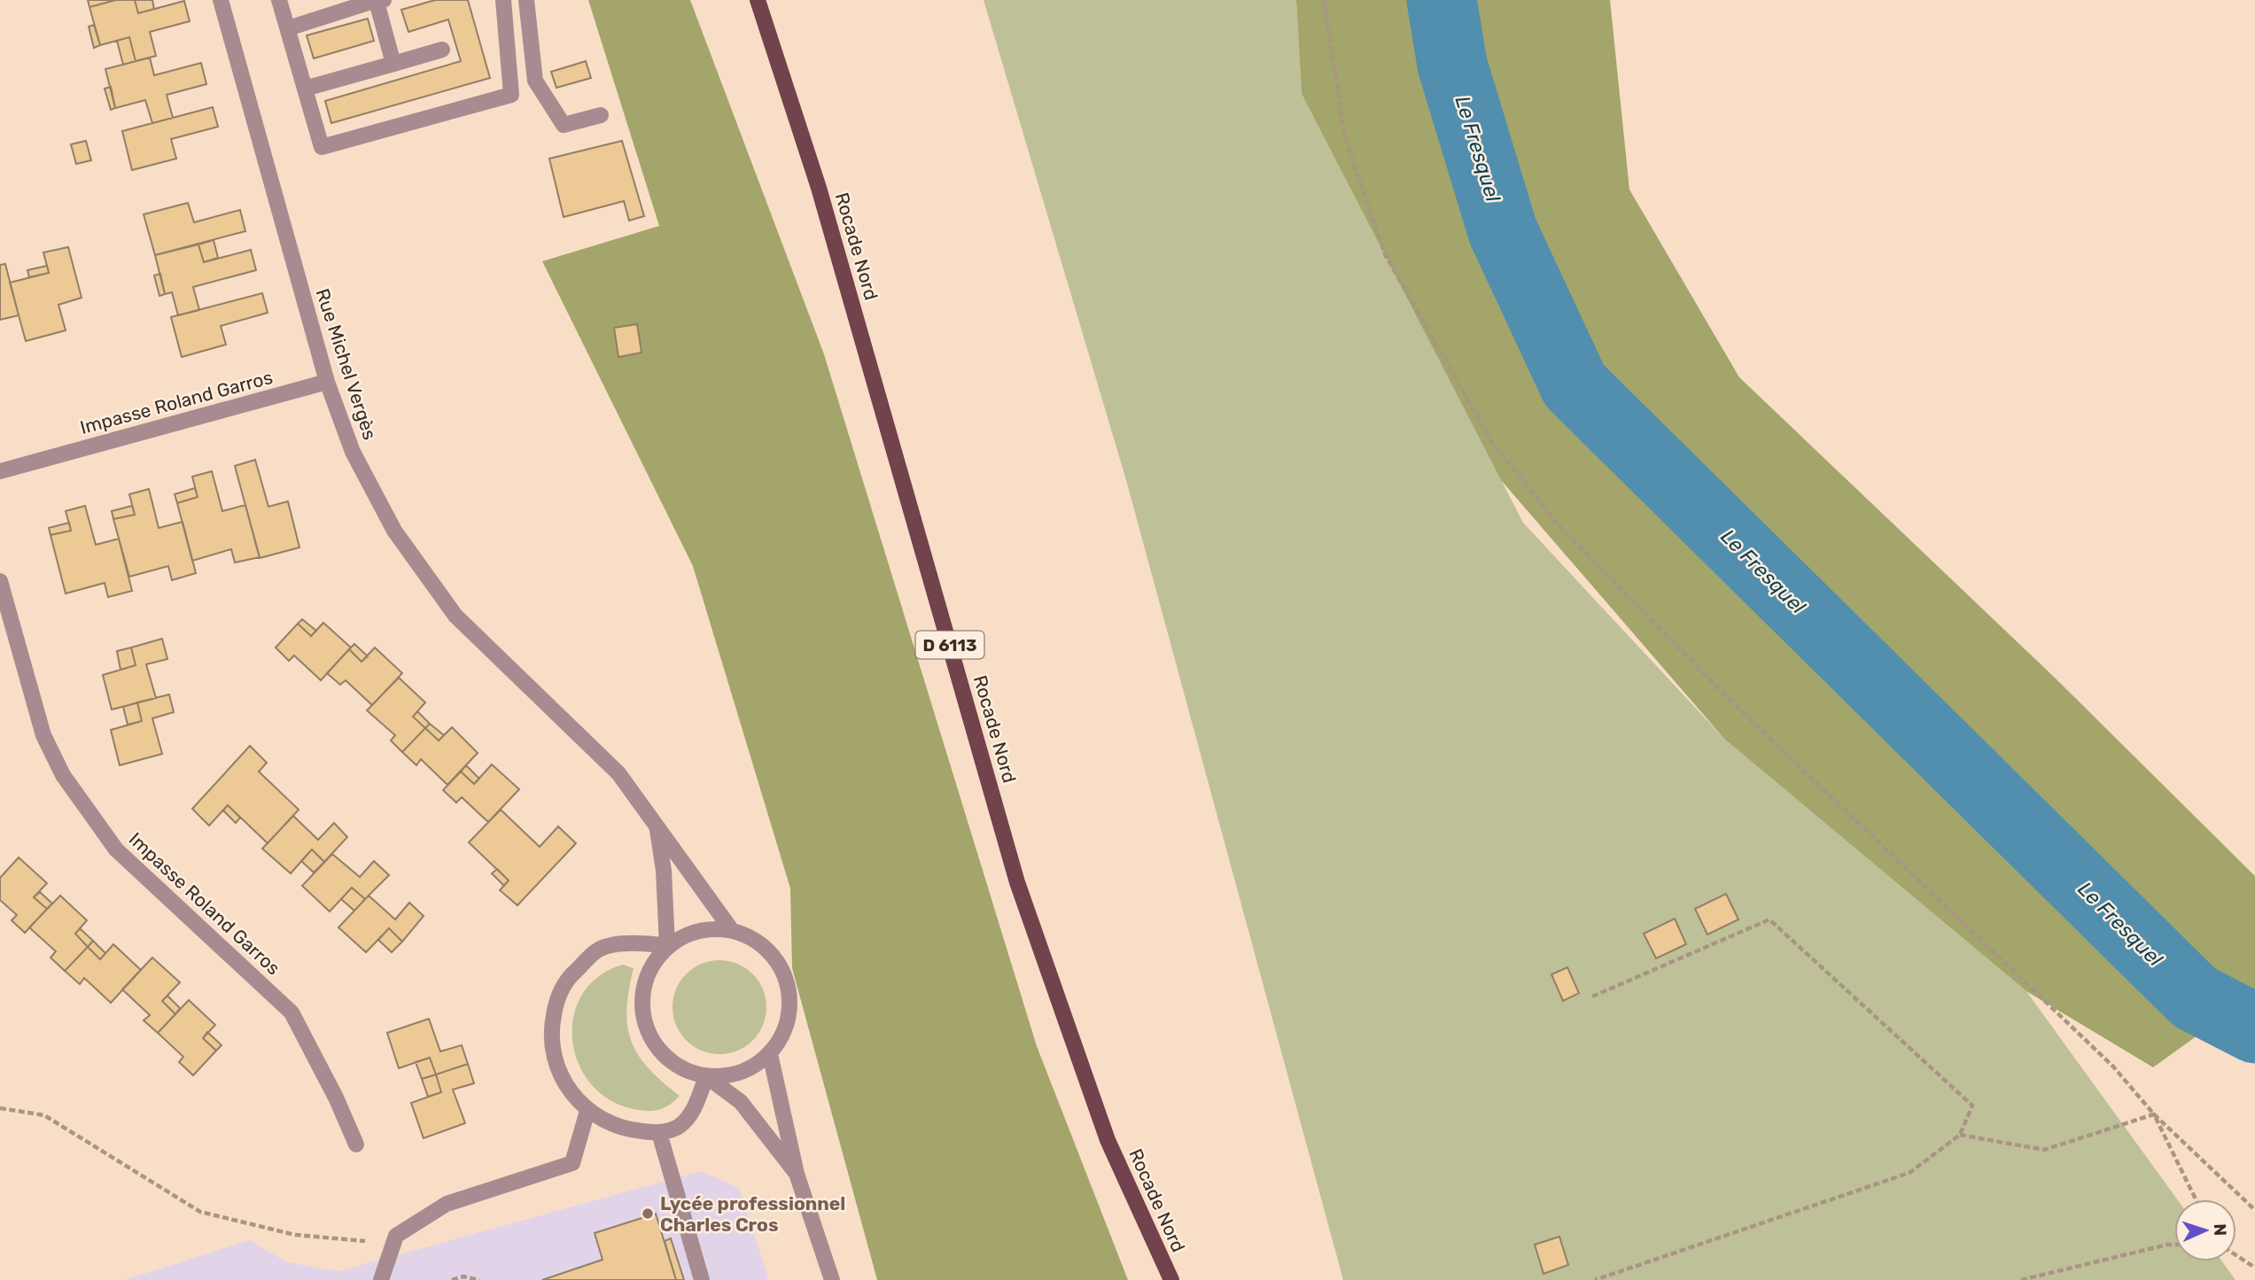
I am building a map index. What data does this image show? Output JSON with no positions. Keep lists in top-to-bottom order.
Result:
{
  "streets": {
    "main road": ["Rocade Nord", "D 6113"],
    "street": ["Rue Michel Vergès", "Impasse Roland Garros"]
  },
  "crossings": [
    ["Rue Michel Vergès", "Impasse Roland Garros"]
  ],
  "water": ["Le Fresquel"],
  "places": ["Lycée professionnel Charles Cros"],
  "north": "right"
}
